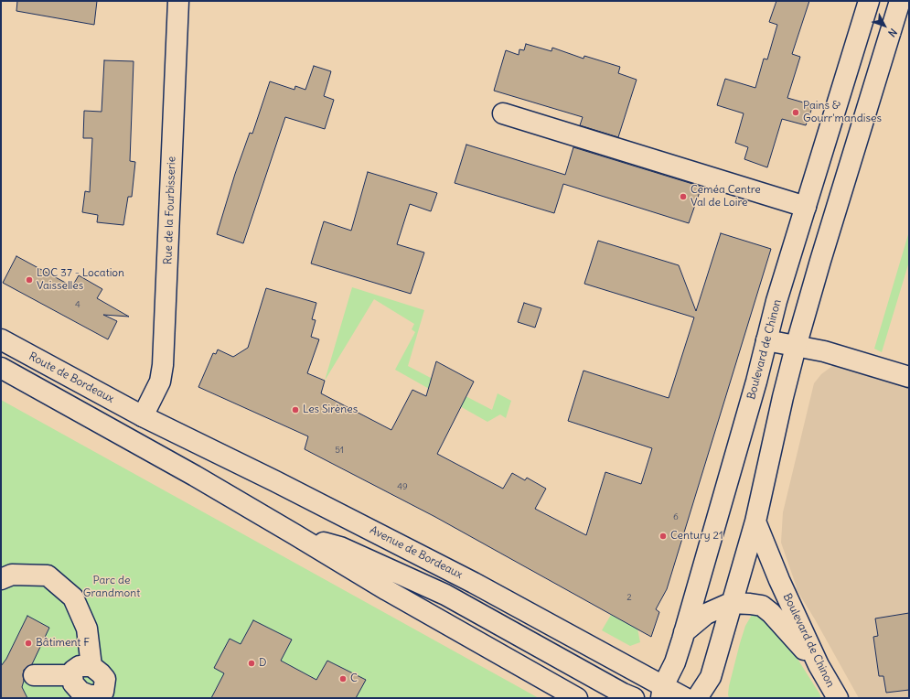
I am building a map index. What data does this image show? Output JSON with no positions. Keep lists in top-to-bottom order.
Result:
{
  "streets": {
    "main road": [
      "Rue de la Fourbisserie",
      "Boulevard de Chinon",
      "Route de Bordeaux",
      "Avenue de Bordeaux"
    ]
  },
  "crossings": [
    ["Rue de la Fourbisserie", "Route de Bordeaux"],
    ["Rue de la Fourbisserie", "Avenue de Bordeaux"],
    ["Boulevard de Chinon", "Avenue de Bordeaux"],
    ["Route de Bordeaux", "Avenue de Bordeaux"]
  ],
  "parks": ["Parc de Grandmont"],
  "places": [
    "Pains & Gourr'mandises",
    "Ceméa Centre Val de Loire",
    "LOC 37 - Location Vaisselles",
    "Les Sirènes",
    "Century 21",
    "Bâtiment F",
    "D",
    "C"
  ],
  "house_numbers": [
    "4",
    "51",
    "49",
    "6",
    "2"
  ],
  "north": "bottom right"
}
